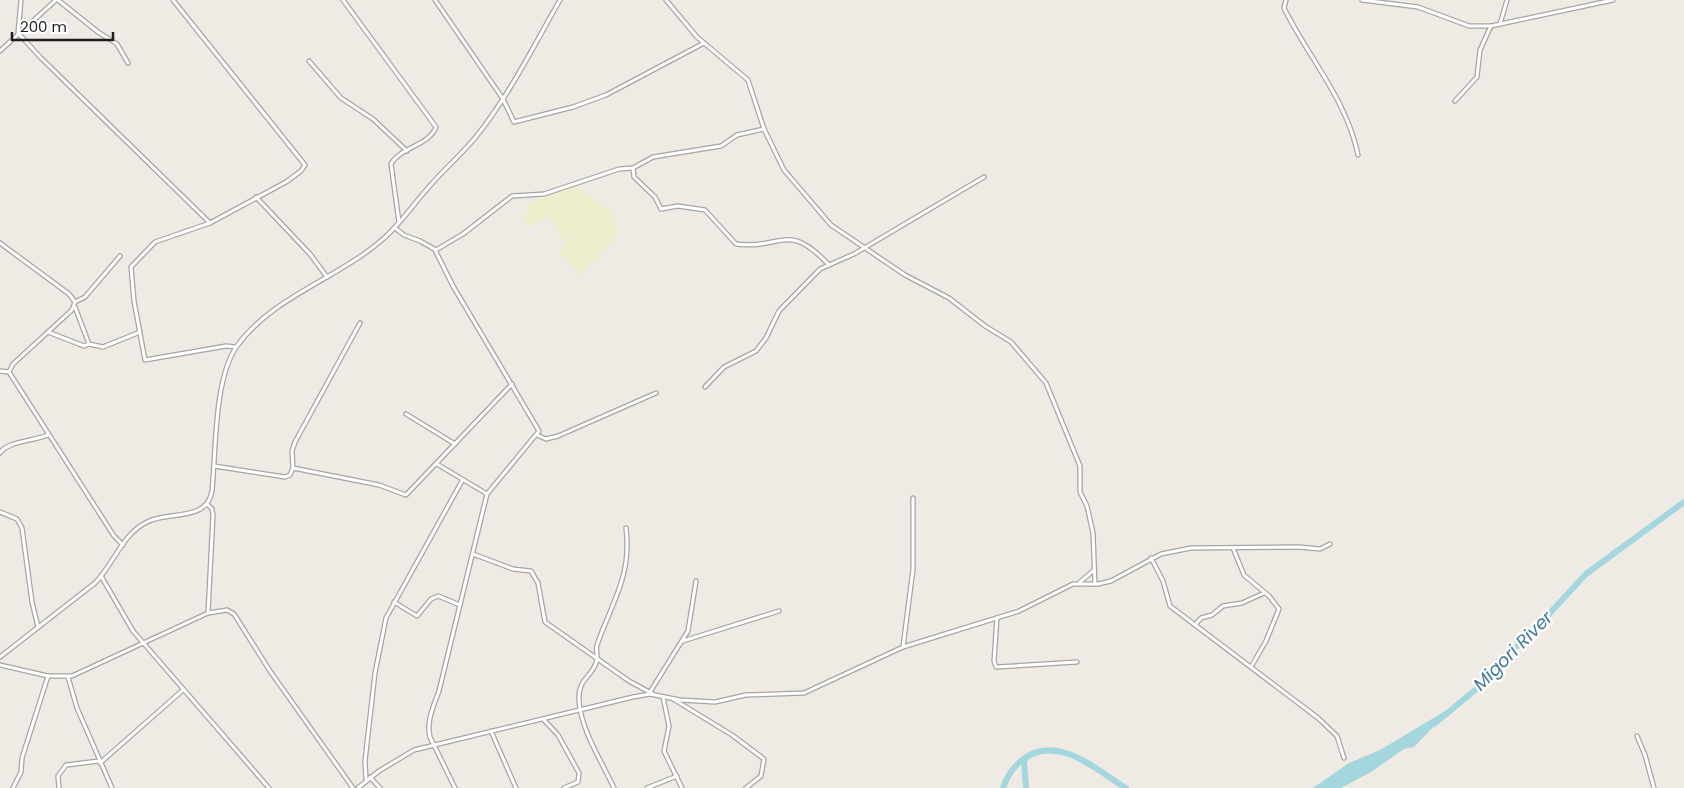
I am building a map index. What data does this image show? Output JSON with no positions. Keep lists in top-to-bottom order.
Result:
{
  "water": ["Migori River"],
  "scale_bar": "200 m"
}
